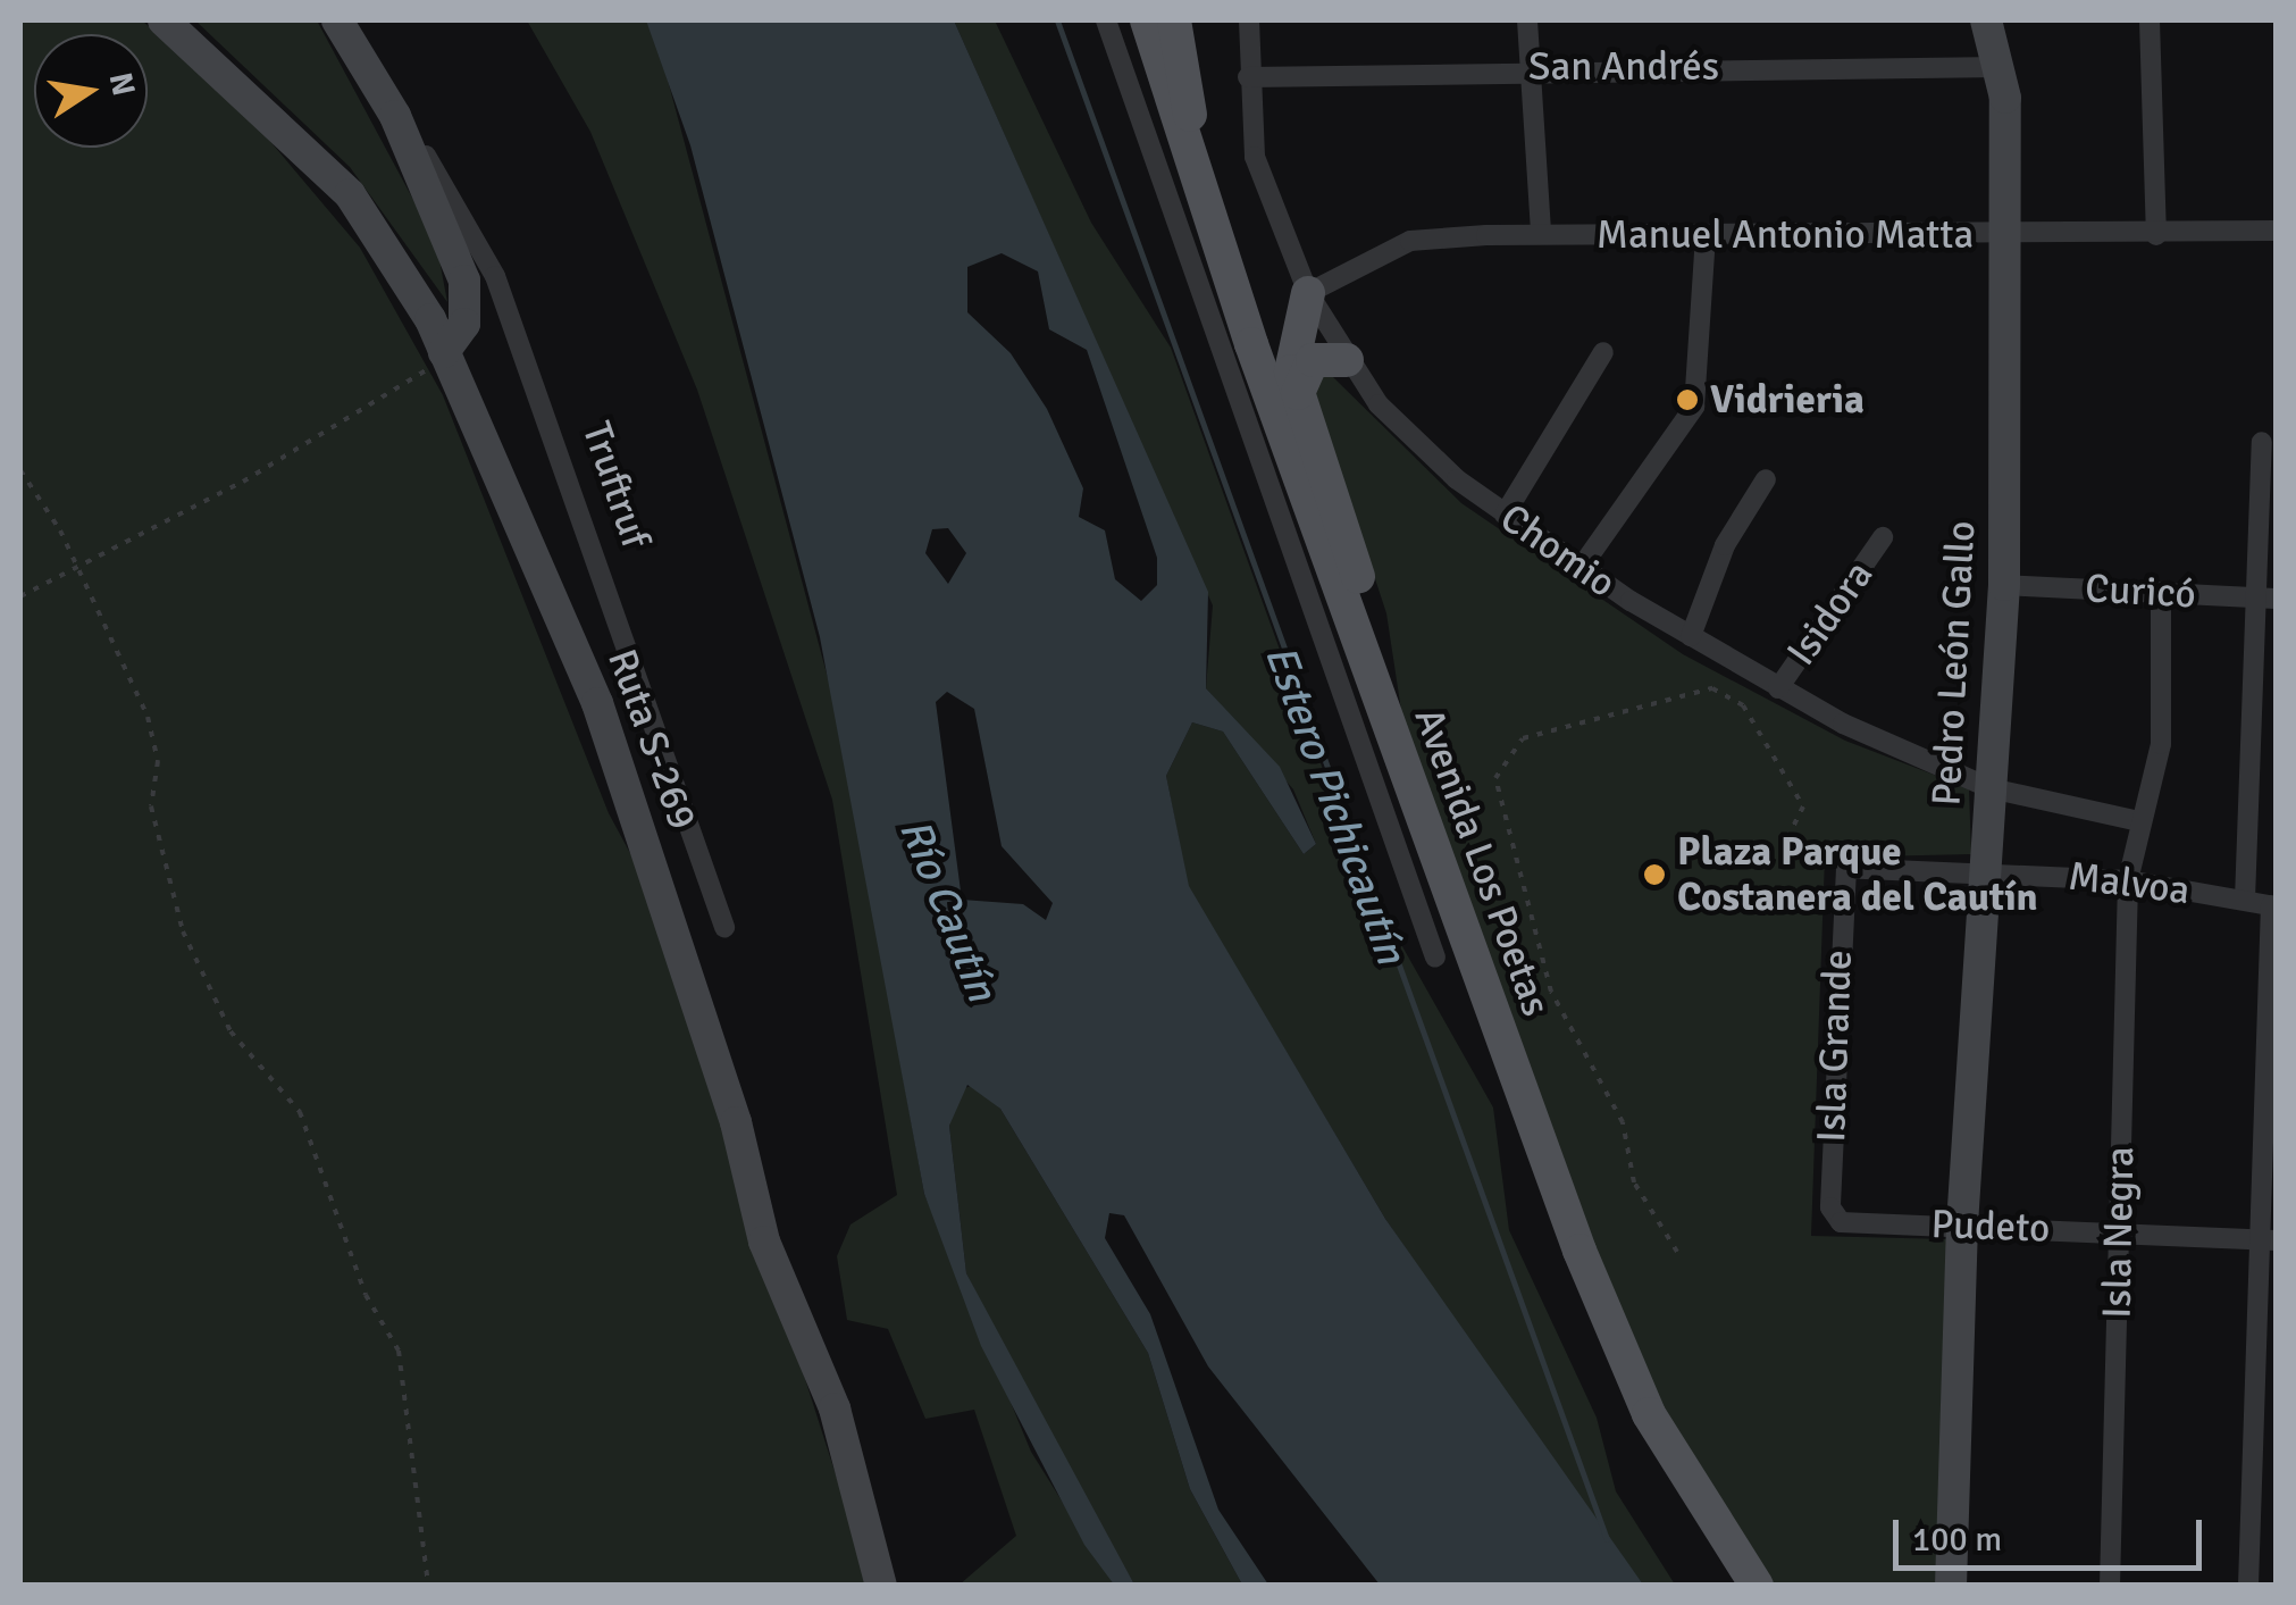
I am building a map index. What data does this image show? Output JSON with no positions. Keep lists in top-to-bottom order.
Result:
{
  "streets": {
    "main road": ["Avenida Los Poetas"],
    "street": [
      "San Andrés",
      "Manuel Antonio Matta",
      "Truftruf",
      "Chomio",
      "Curicó",
      "Isidora",
      "Pedro León Gallo",
      "Ruta S-269",
      "Malvoa",
      "Isla Grande",
      "Pudeto",
      "Isla Negra"
    ]
  },
  "crossings": [
    ["San Andrés", "Chomio"],
    ["San Andrés", "Pedro León Gallo"],
    ["Manuel Antonio Matta", "Chomio"],
    ["Manuel Antonio Matta", "Pedro León Gallo"],
    ["Truftruf", "Ruta S-269"],
    ["Chomio", "Isidora"],
    ["Chomio", "Pedro León Gallo"],
    ["Chomio", "Isla Negra"],
    ["Curicó", "Pedro León Gallo"],
    ["Curicó", "Isla Negra"],
    ["Pedro León Gallo", "Malvoa"],
    ["Pedro León Gallo", "Pudeto"],
    ["Malvoa", "Isla Grande"],
    ["Malvoa", "Isla Negra"],
    ["Isla Grande", "Pudeto"],
    ["Pudeto", "Isla Negra"]
  ],
  "water": ["Estero Pichicautín", "Río Cautín"],
  "places": ["Vidrieria", "Plaza Parque Costanera del Cautín"],
  "scale_bar": "100 m",
  "north": "right"
}
